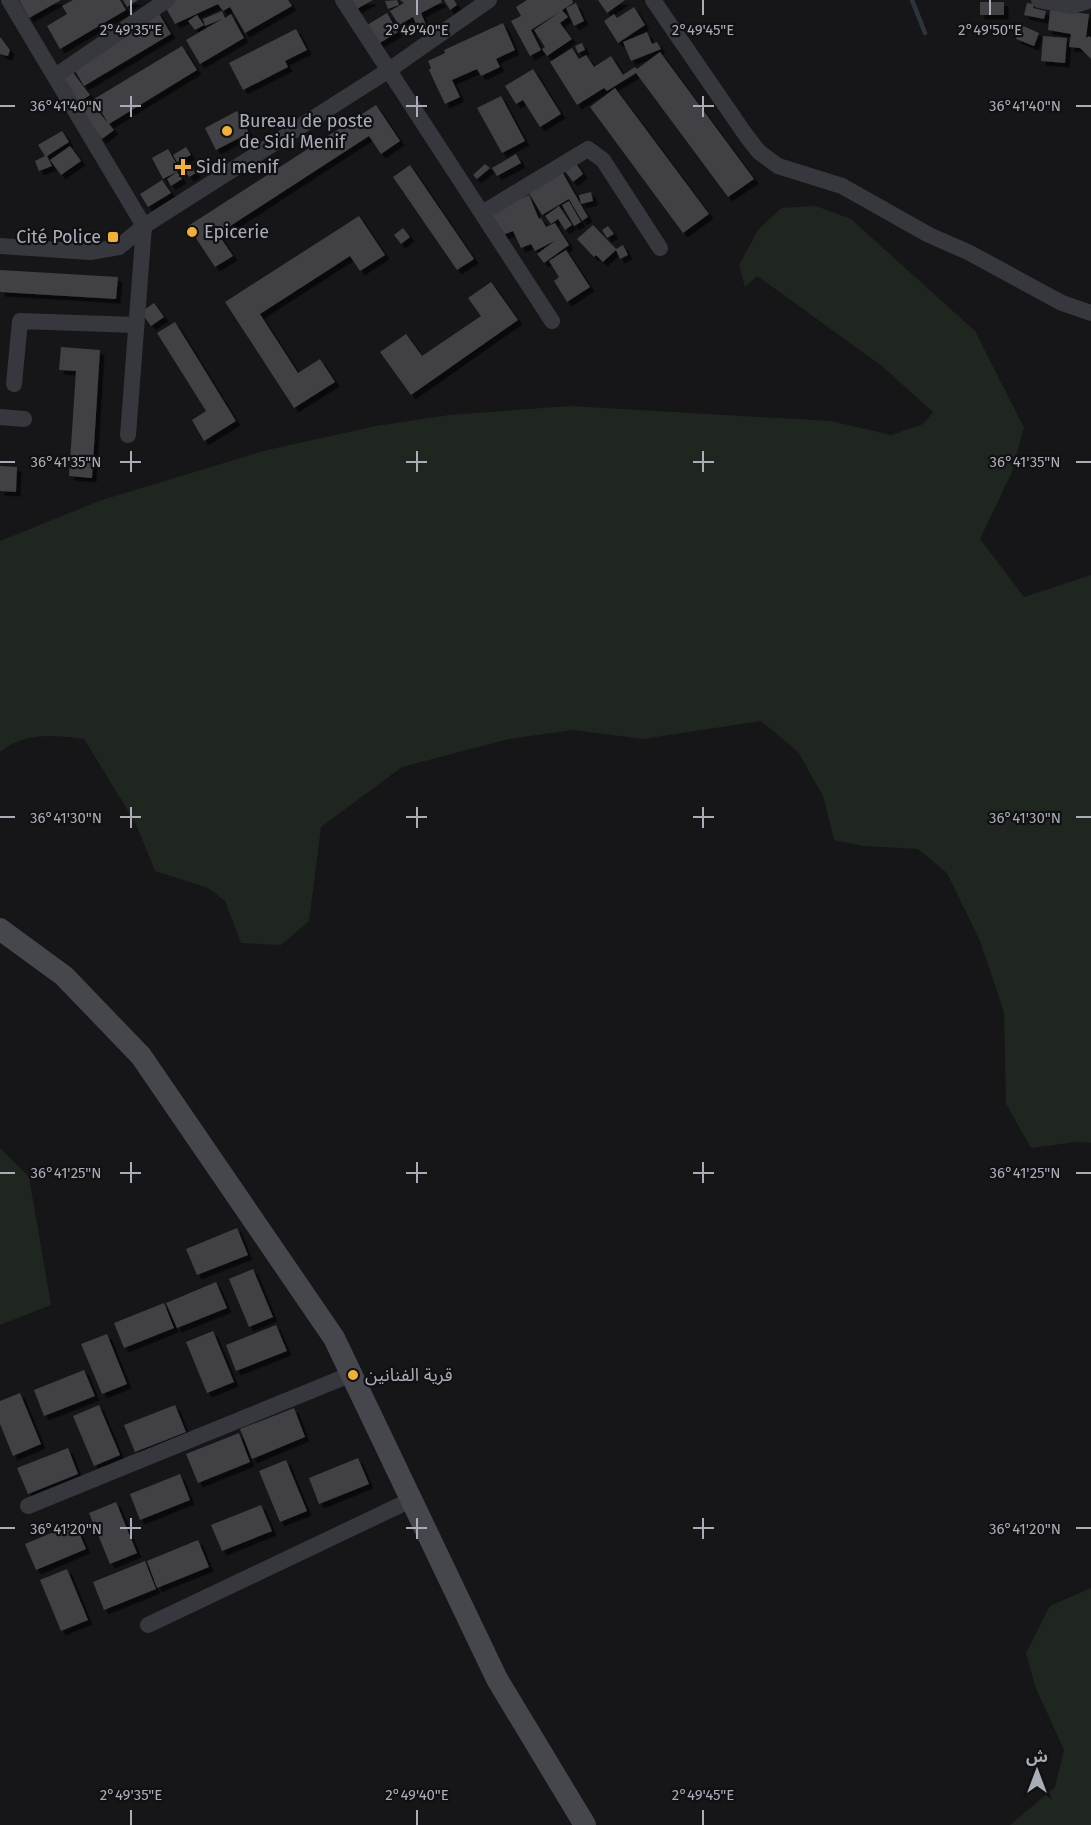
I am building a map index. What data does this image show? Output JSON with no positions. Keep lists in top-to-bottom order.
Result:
{
  "places": {
    "other": ["Bureau de poste de Sidi Menif", "Epicerie", "قرية الفنانين"],
    "health": ["Sidi menif"],
    "transit": ["Cité Police"]
  },
  "north": "top",
  "coordinates": [
    "2°49'35\"E",
    "2°49'40\"E",
    "2°49'45\"E",
    "2°49'50\"E",
    "36°41'40\"N",
    "36°41'35\"N",
    "36°41'30\"N",
    "36°41'25\"N",
    "36°41'20\"N"
  ]
}
